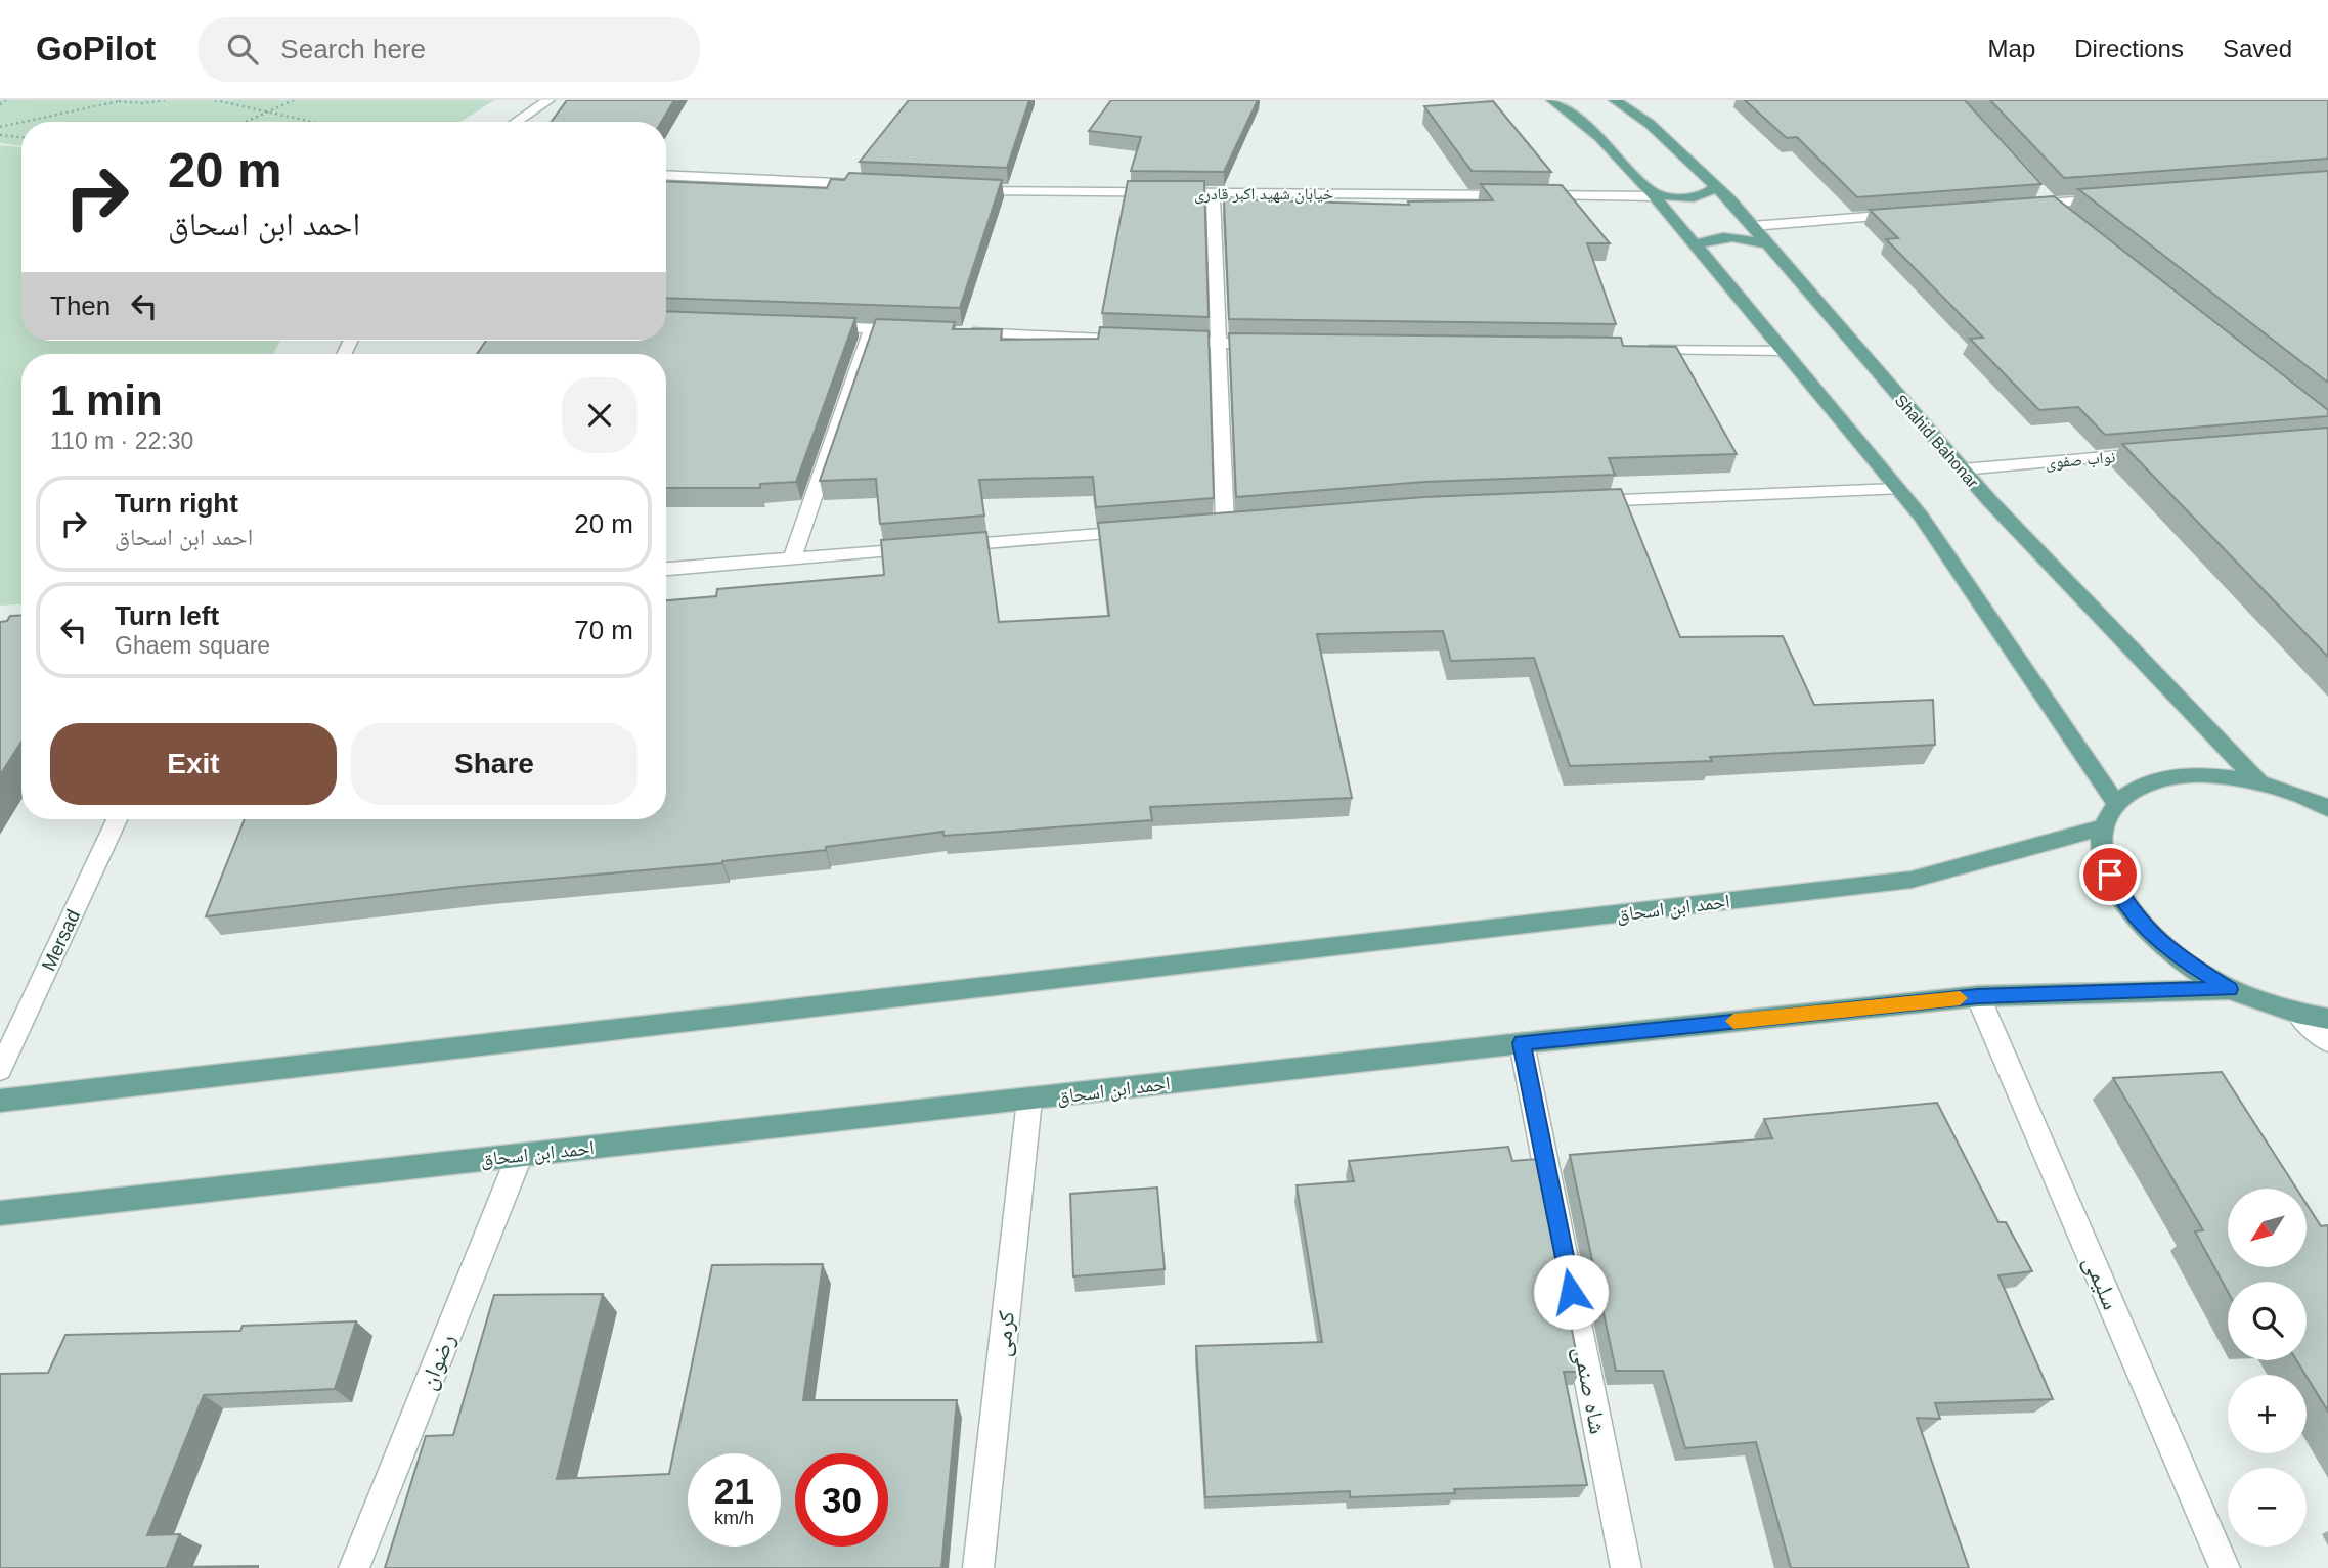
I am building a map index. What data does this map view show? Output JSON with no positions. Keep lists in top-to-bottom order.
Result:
{
  "streets": {
    "main road": ["Shahid Bahonar", "احمد ابن اسحاق"],
    "street": [
      "خیابان شهید اکبر قادری",
      "نواب صفوی",
      "Mersad",
      "سلیمی",
      "کرمی",
      "رضوان",
      "شاه صنمی"
    ]
  },
  "crossings": [
    ["Shahid Bahonar", "نواب صفوی"],
    ["احمد ابن اسحاق", "سلیمی"],
    ["احمد ابن اسحاق", "کرمی"],
    ["احمد ابن اسحاق", "رضوان"],
    ["احمد ابن اسحاق", "شاه صنمی"]
  ],
  "north": "bottom left",
  "page": {
    "header": "GoPilot",
    "search": "Search here",
    "nav": ["Map", "Directions", "Saved"],
    "turn": ["20 m", "احمد ابن اسحاق"],
    "then": "Then",
    "heading": ["1 min", "110 m · 22:30"],
    "list": [
      {
        "name": "Turn right",
        "note": "احمد ابن اسحاق",
        "value": "20 m"
      },
      {
        "name": "Turn left",
        "note": "Ghaem square",
        "value": "70 m"
      }
    ],
    "buttons": ["Exit", "Share"],
    "map_buttons": ["+", "−"],
    "speed": "21 km/h",
    "limit": "30"
  }
}
